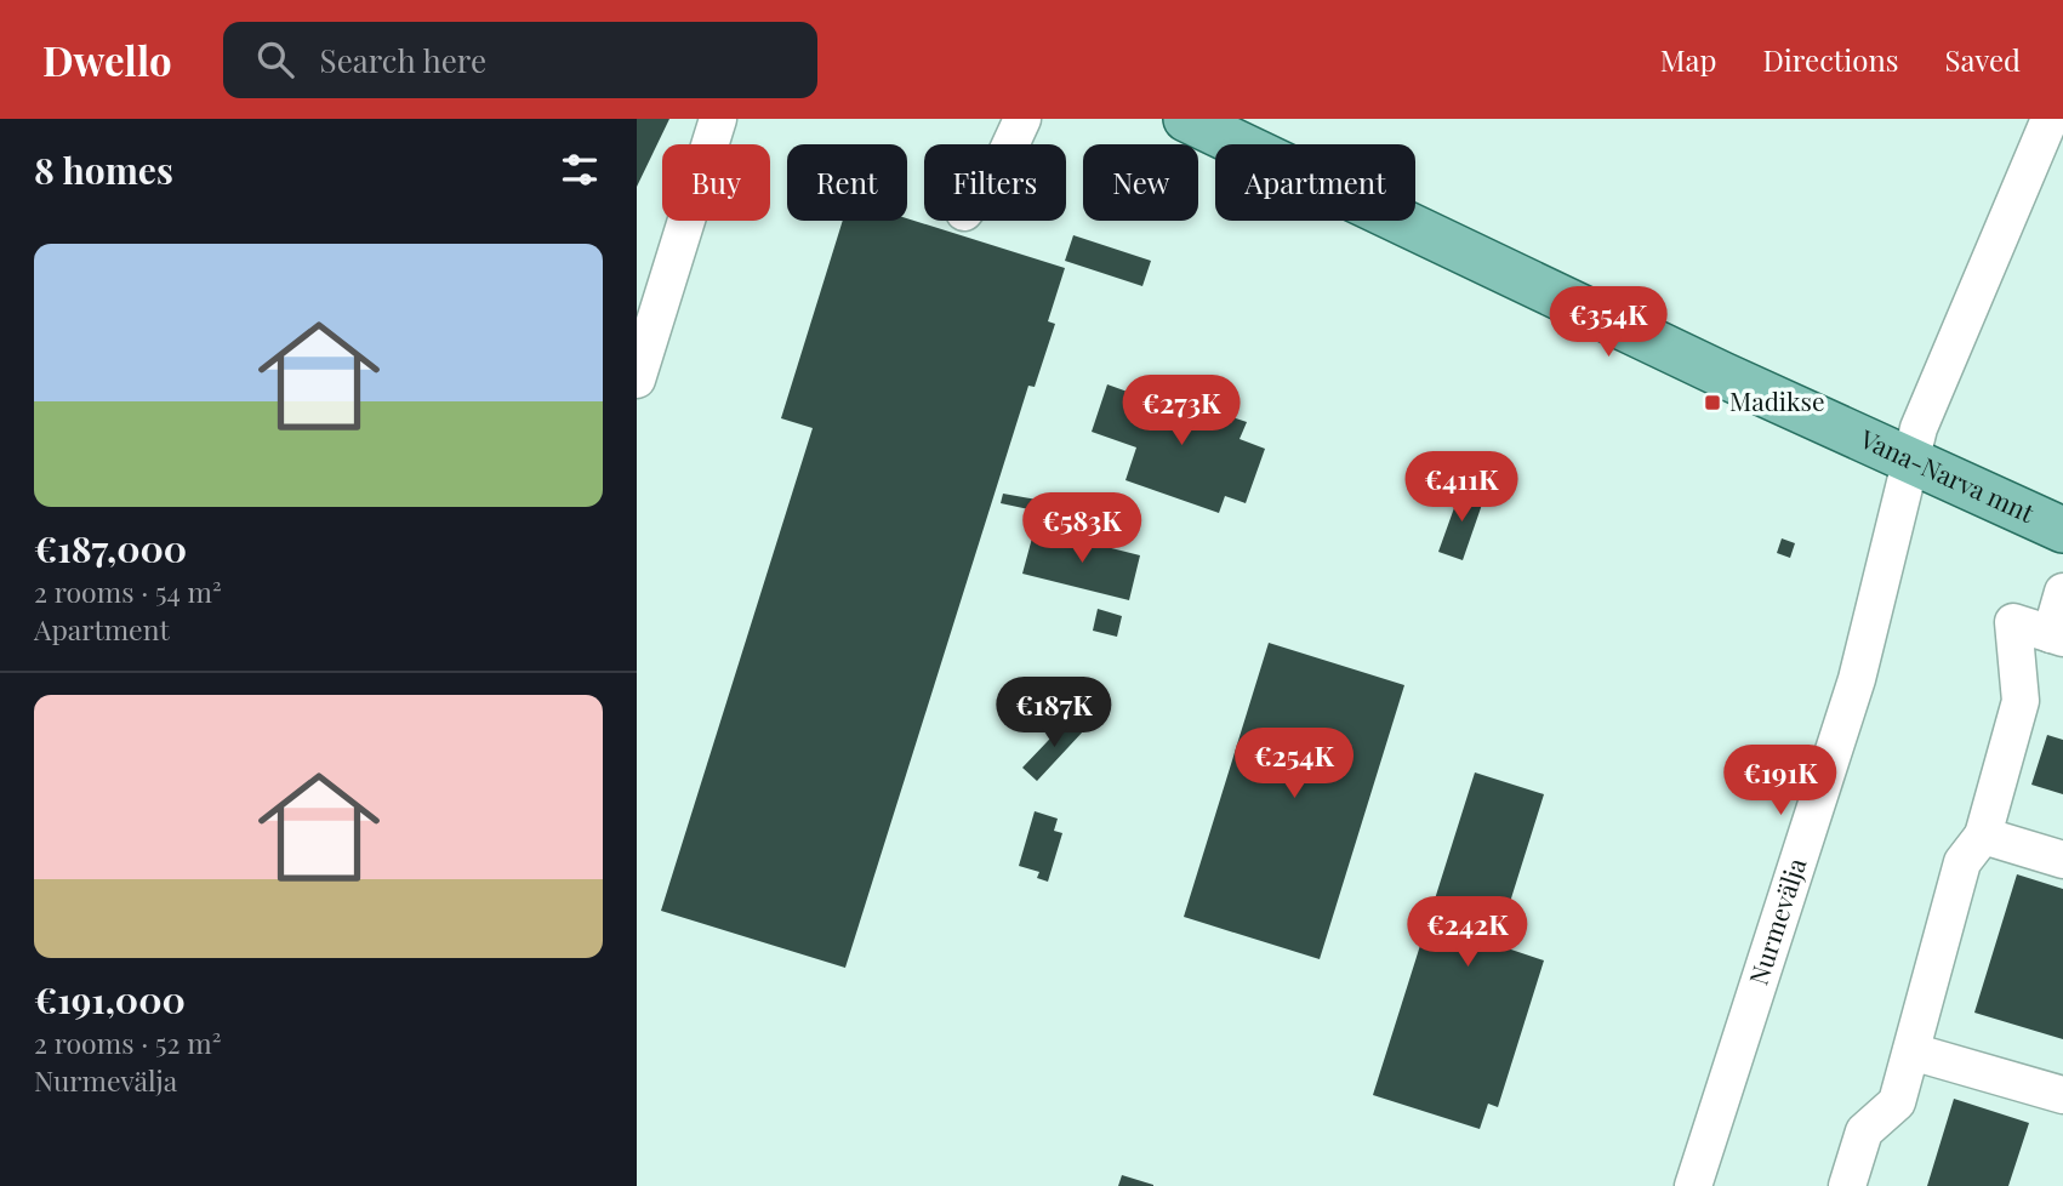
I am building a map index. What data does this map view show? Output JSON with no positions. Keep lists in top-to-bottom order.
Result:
{
  "streets": {
    "main road": ["Vana-Narva mnt"],
    "street": ["Nurmevälja"]
  },
  "crossings": [
    ["Vana-Narva mnt", "Nurmevälja"]
  ],
  "places": {
    "transit": ["Madikse"]
  },
  "page": {
    "header": "Dwello",
    "search": "Search here",
    "nav": ["Map", "Directions", "Saved"],
    "heading": "8 homes",
    "chip": [
      "Buy",
      "Rent",
      "Filters",
      "New",
      "Apartment"
    ],
    "list": [
      {
        "name": "€187,000",
        "note": "2 rooms · 54 m² · Apartment"
      },
      {
        "name": "€191,000",
        "note": "2 rooms · 52 m² · Nurmevälja"
      }
    ],
    "price": [
      "€354K",
      "€273K",
      "€411K",
      "€583K",
      "€187K",
      "€254K",
      "€191K",
      "€242K"
    ]
  }
}
